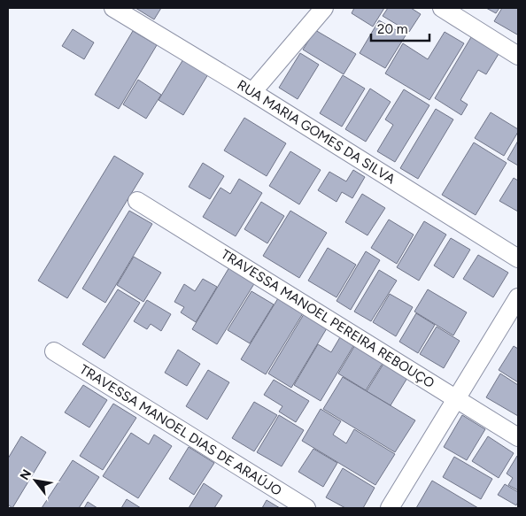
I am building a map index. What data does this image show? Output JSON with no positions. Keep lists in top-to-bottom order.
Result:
{
  "streets": {
    "street": ["RUA MARIA GOMES DA SILVA", "TRAVESSA MANOEL PEREIRA REBOUÇO", "TRAVESSA MANOEL DIAS DE ARAÚJO"]
  },
  "scale_bar": "20 m",
  "north": "top left"
}
